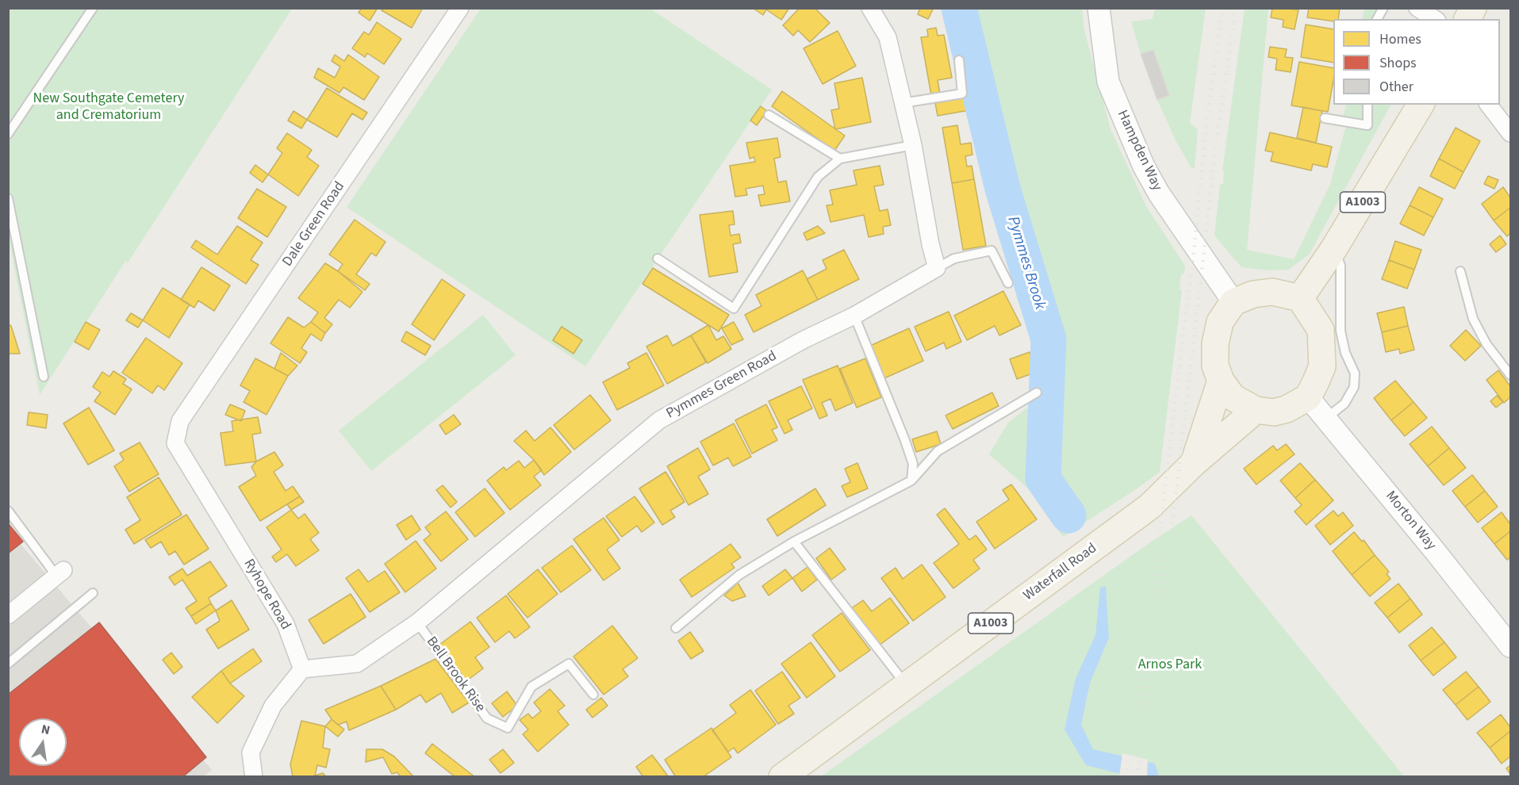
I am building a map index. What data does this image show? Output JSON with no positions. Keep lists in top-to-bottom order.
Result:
{
  "streets": {
    "main road": ["A1003", "Waterfall Road"],
    "street": [
      "Hampden Way",
      "Dale Green Road",
      "Pymmes Green Road",
      "Morton Way",
      "Ryhope Road"
    ],
    "lane": ["Bell Brook Rise"]
  },
  "crossings": [
    ["Hampden Way", "A1003"],
    ["Hampden Way", "Morton Way"],
    ["Hampden Way", "Waterfall Road"],
    ["A1003", "Morton Way"],
    ["A1003", "Waterfall Road"],
    ["Dale Green Road", "Ryhope Road"],
    ["Pymmes Green Road", "Ryhope Road"],
    ["Pymmes Green Road", "Bell Brook Rise"],
    ["Morton Way", "Waterfall Road"]
  ],
  "water": ["Pymmes Brook"],
  "parks": ["New Southgate Cemetery and Crematorium", "Arnos Park"],
  "legend": ["Homes", "Shops", "Other"],
  "north": "top"
}
